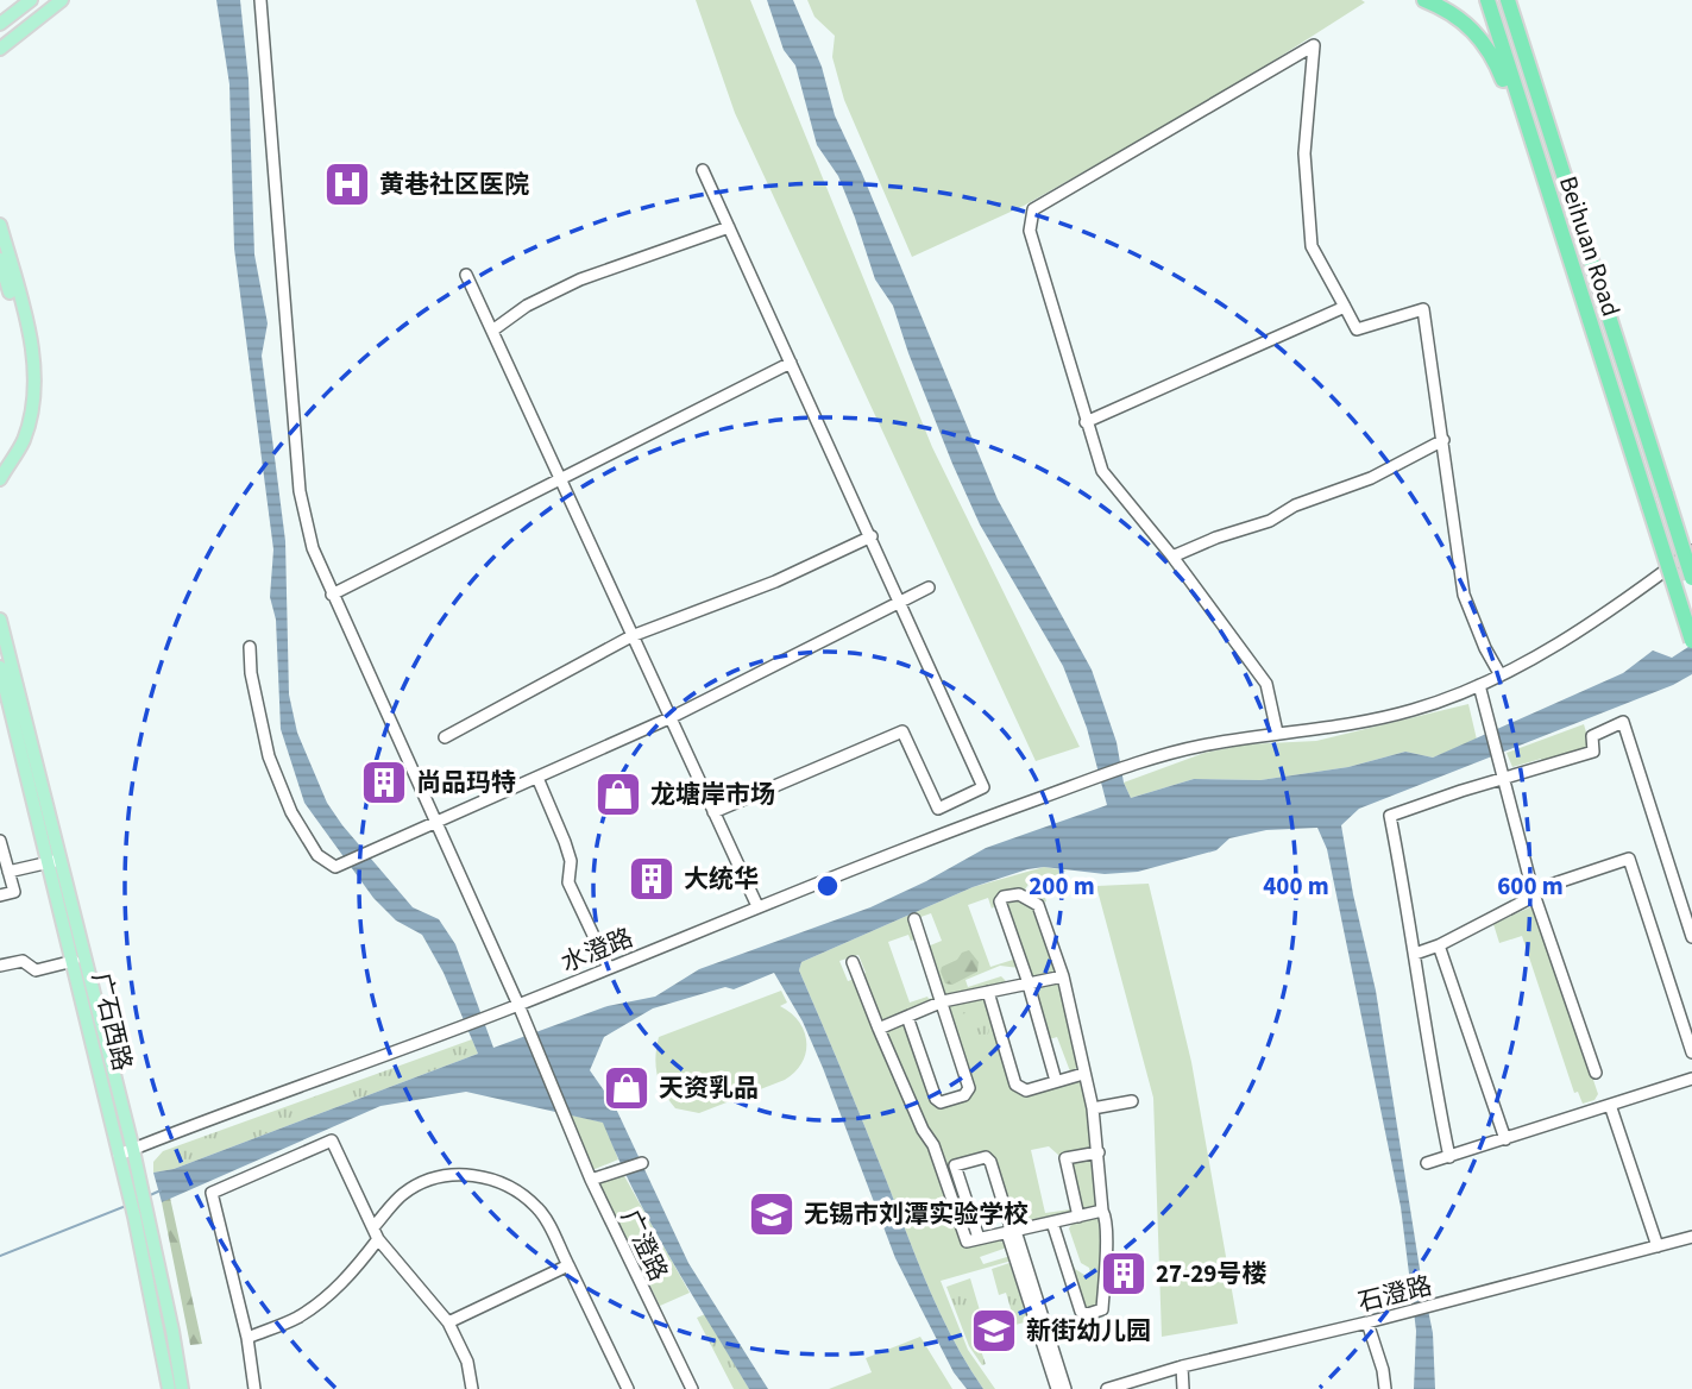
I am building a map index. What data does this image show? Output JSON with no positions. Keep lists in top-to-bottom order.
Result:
{
  "streets": {
    "highway": ["Beihuan Road"],
    "main road": ["广石西路"],
    "street": ["水澄路", "广澄路", "石澄路"]
  },
  "crossings": [
    ["水澄路", "广石西路"],
    ["水澄路", "广澄路"]
  ],
  "places": {
    "hospital": ["黄巷社区医院"],
    "building": ["尚品玛特", "大统华", "27-29号楼"],
    "shop": ["龙塘岸市场", "天资乳品"],
    "school or university": ["无锡市刘潭实验学校", "新街幼儿园"]
  },
  "rings": ["200 m", "400 m", "600 m"]
}
